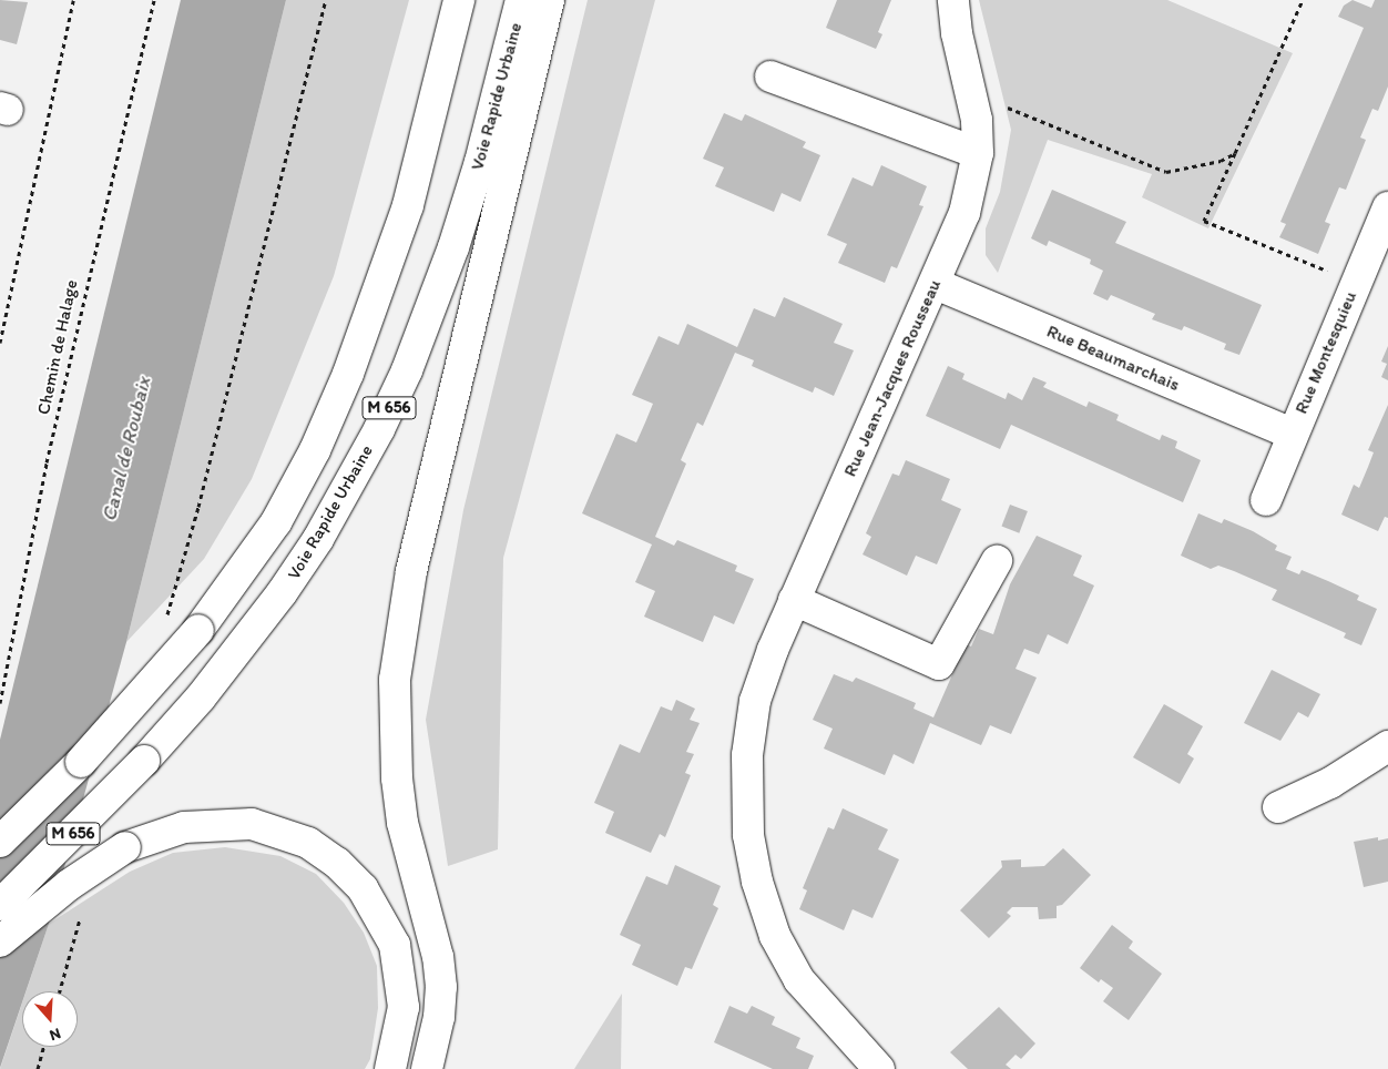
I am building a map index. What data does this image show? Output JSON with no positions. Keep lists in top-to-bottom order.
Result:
{
  "streets": {
    "main road": [
      "Voie Rapide Urbaine",
      "Rue Montesquieu",
      "Rue Beaumarchais",
      "Rue Jean-Jacques Rousseau",
      "M 656"
    ],
    "path": ["Chemin de Halage"]
  },
  "crossings": [
    ["Rue Montesquieu", "Rue Beaumarchais"],
    ["Rue Beaumarchais", "Rue Jean-Jacques Rousseau"]
  ],
  "water": ["Canal de Roubaix"],
  "north": "bottom"
}
